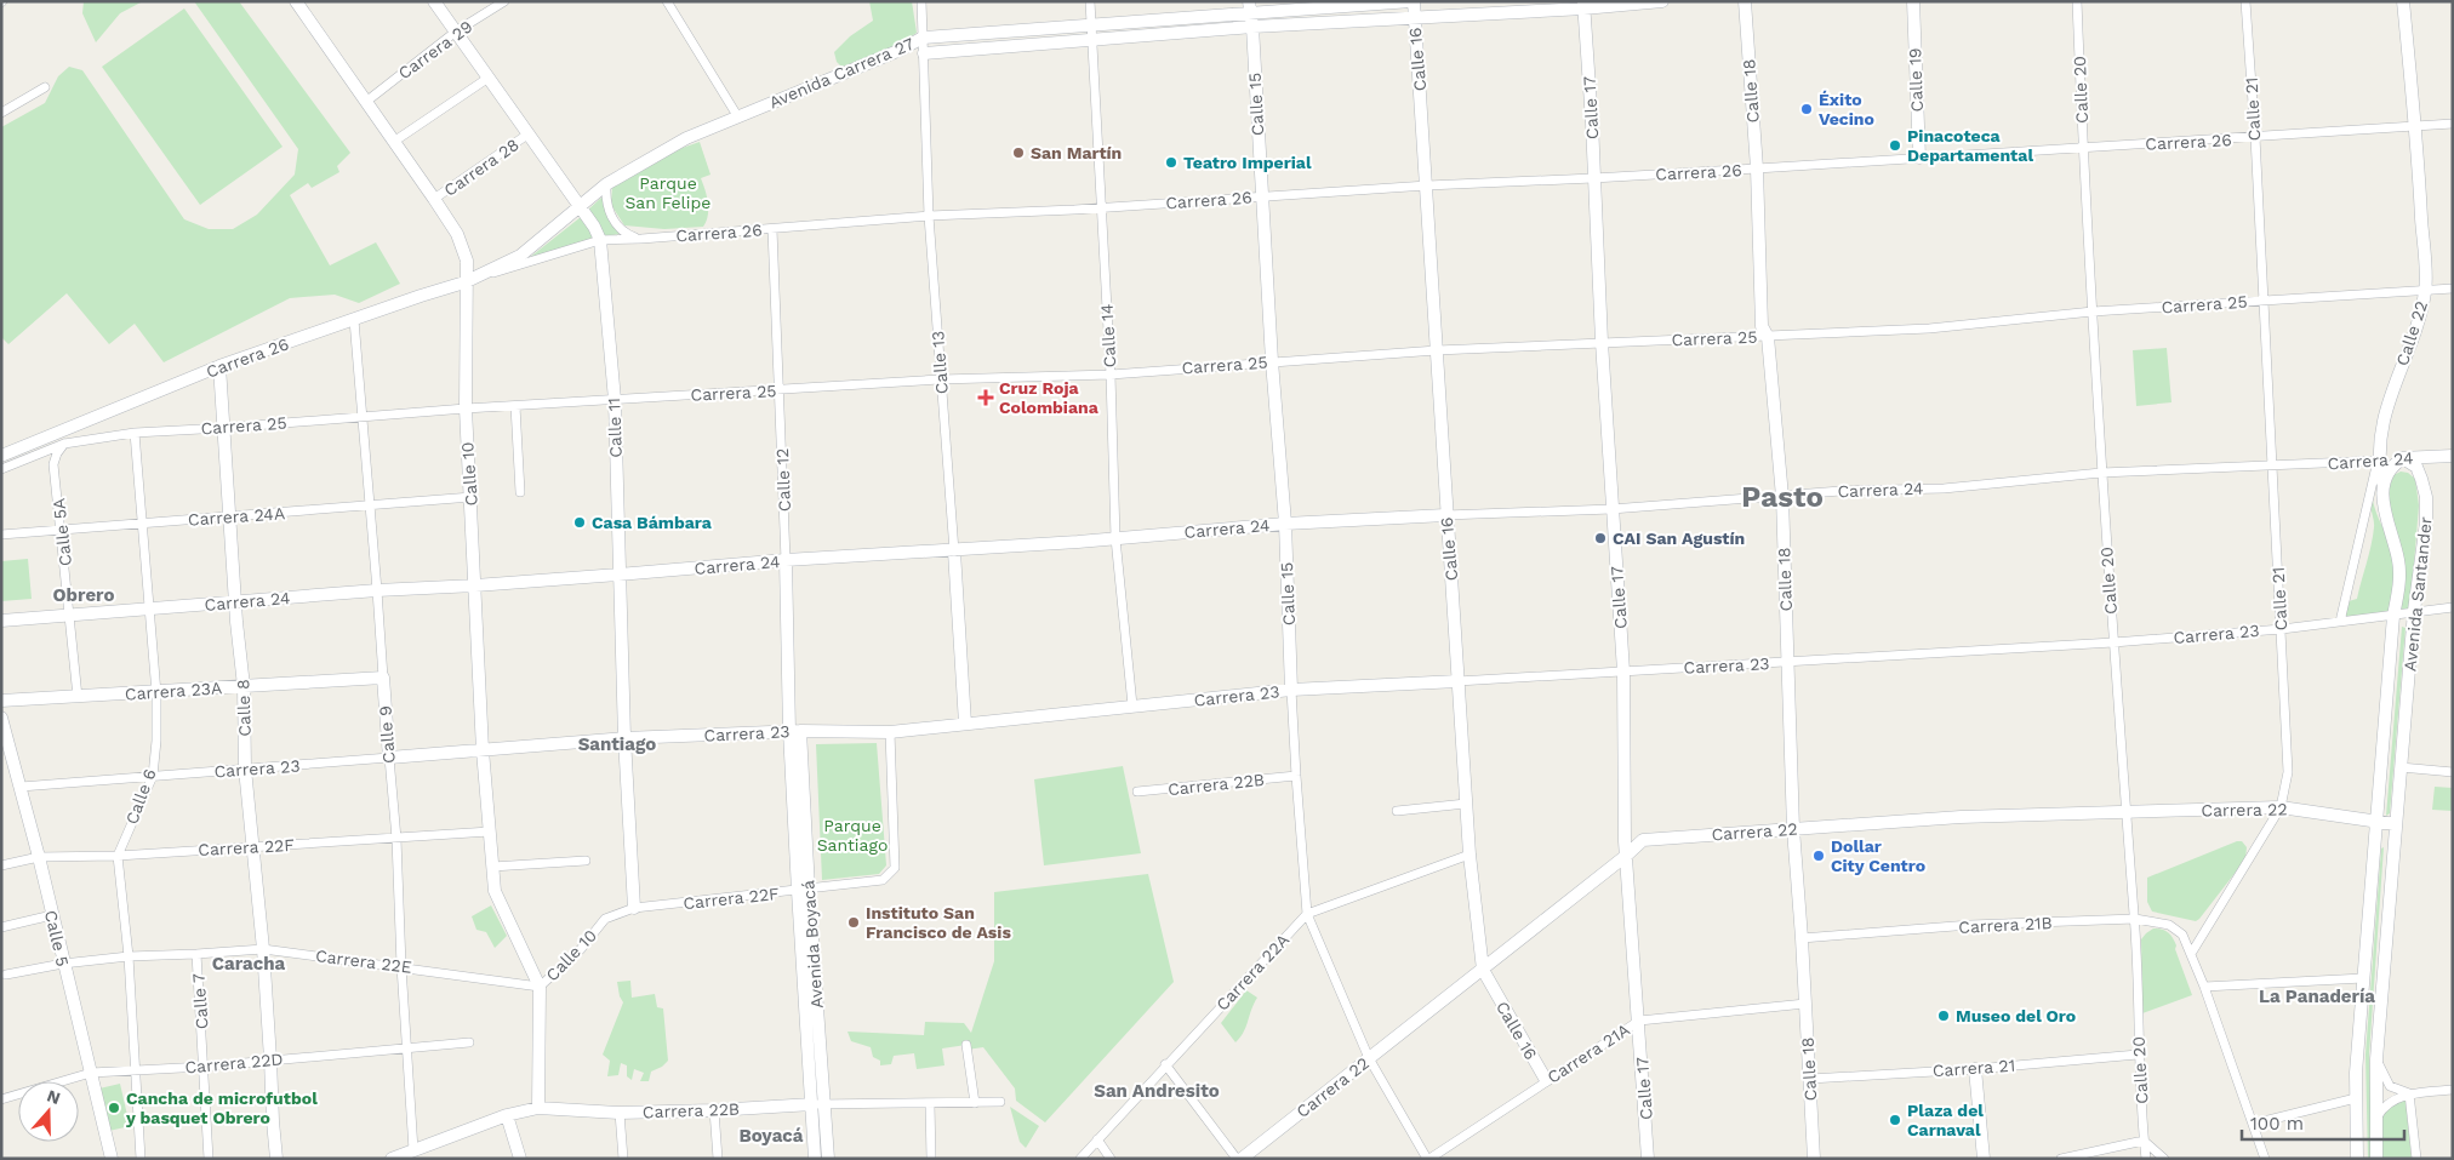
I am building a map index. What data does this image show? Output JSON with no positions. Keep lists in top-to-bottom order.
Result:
{
  "streets": {
    "street": [
      "Carrera 29",
      "Calle 16",
      "Avenida Carrera 27",
      "Calle 19",
      "Calle 20",
      "Calle 18",
      "Calle 15",
      "Calle 17",
      "Calle 21",
      "Carrera 26",
      "Carrera 28",
      "Carrera 25",
      "Calle 22",
      "Calle 14",
      "Calle 13",
      "Calle 11",
      "Carrera 24",
      "Calle 10",
      "Calle 12",
      "Carrera 24A",
      "Calle 5A",
      "Avenida Santander",
      "Carrera 23",
      "Carrera 23A",
      "Calle 8",
      "Calle 9",
      "Carrera 22B",
      "Calle 6",
      "Carrera 22",
      "Carrera 22F",
      "Carrera 21B",
      "Calle 5",
      "Avenida Boyacá",
      "Carrera 22E",
      "Carrera 22A",
      "Calle 7",
      "Carrera 21A",
      "Carrera 22D",
      "Carrera 21"
    ]
  },
  "crossings": [
    ["Carrera 29", "Calle 11"],
    ["Carrera 29", "Calle 10"],
    ["Calle 16", "Avenida Carrera 27"],
    ["Calle 16", "Carrera 26"],
    ["Calle 16", "Carrera 25"],
    ["Calle 16", "Carrera 24"],
    ["Calle 16", "Carrera 23"],
    ["Calle 16", "Carrera 22"],
    ["Calle 16", "Carrera 22A"],
    ["Calle 16", "Carrera 21A"],
    ["Avenida Carrera 27", "Calle 15"],
    ["Avenida Carrera 27", "Calle 17"],
    ["Avenida Carrera 27", "Carrera 26"],
    ["Avenida Carrera 27", "Calle 14"],
    ["Avenida Carrera 27", "Calle 13"],
    ["Avenida Carrera 27", "Calle 11"],
    ["Avenida Carrera 27", "Calle 10"],
    ["Calle 19", "Carrera 26"],
    ["Calle 20", "Carrera 26"],
    ["Calle 20", "Carrera 25"],
    ["Calle 20", "Carrera 24"],
    ["Calle 20", "Carrera 23"],
    ["Calle 20", "Carrera 22"],
    ["Calle 20", "Carrera 21B"],
    ["Calle 20", "Carrera 21"],
    ["Calle 18", "Carrera 26"],
    ["Calle 18", "Carrera 25"],
    ["Calle 18", "Carrera 24"],
    ["Calle 18", "Carrera 23"],
    ["Calle 18", "Carrera 22"],
    ["Calle 18", "Carrera 21B"],
    ["Calle 18", "Carrera 21A"],
    ["Calle 18", "Carrera 21"],
    ["Calle 15", "Carrera 26"],
    ["Calle 15", "Carrera 25"],
    ["Calle 15", "Carrera 24"],
    ["Calle 15", "Carrera 23"],
    ["Calle 15", "Carrera 22B"],
    ["Calle 15", "Carrera 22"],
    ["Calle 15", "Carrera 22A"],
    ["Calle 15", "Carrera 21A"],
    ["Calle 17", "Carrera 26"],
    ["Calle 17", "Carrera 25"],
    ["Calle 17", "Carrera 24"],
    ["Calle 17", "Carrera 23"],
    ["Calle 17", "Carrera 22"],
    ["Calle 17", "Carrera 21A"],
    ["Calle 21", "Carrera 26"],
    ["Calle 21", "Carrera 25"],
    ["Calle 21", "Carrera 24"],
    ["Calle 21", "Carrera 23"],
    ["Calle 21", "Carrera 22"],
    ["Calle 21", "Carrera 21B"],
    ["Carrera 26", "Calle 22"],
    ["Carrera 26", "Calle 14"],
    ["Carrera 26", "Calle 13"],
    ["Carrera 26", "Calle 11"],
    ["Carrera 26", "Calle 10"],
    ["Carrera 26", "Calle 12"],
    ["Carrera 26", "Calle 8"],
    ["Carrera 26", "Calle 9"],
    ["Carrera 28", "Calle 11"],
    ["Carrera 28", "Calle 10"],
    ["Carrera 25", "Calle 22"],
    ["Carrera 25", "Calle 14"],
    ["Carrera 25", "Calle 13"],
    ["Carrera 25", "Calle 11"],
    ["Carrera 25", "Calle 10"],
    ["Carrera 25", "Calle 12"],
    ["Carrera 25", "Calle 5A"],
    ["Carrera 25", "Calle 8"],
    ["Carrera 25", "Calle 9"],
    ["Carrera 25", "Calle 6"],
    ["Calle 22", "Carrera 24"],
    ["Calle 22", "Avenida Santander"],
    ["Calle 22", "Carrera 23"],
    ["Calle 14", "Carrera 24"],
    ["Calle 14", "Carrera 23"],
    ["Calle 13", "Carrera 24"],
    ["Calle 13", "Carrera 23"],
    ["Calle 11", "Carrera 24"],
    ["Calle 11", "Calle 10"],
    ["Calle 11", "Carrera 23"],
    ["Calle 11", "Carrera 22F"],
    ["Carrera 24", "Calle 10"],
    ["Carrera 24", "Calle 12"],
    ["Carrera 24", "Calle 5A"],
    ["Carrera 24", "Avenida Santander"],
    ["Carrera 24", "Calle 8"],
    ["Carrera 24", "Calle 9"],
    ["Carrera 24", "Calle 6"],
    ["Calle 10", "Carrera 24A"],
    ["Calle 10", "Carrera 23"],
    ["Calle 10", "Carrera 22B"],
    ["Calle 10", "Carrera 22F"],
    ["Calle 10", "Carrera 22E"],
    ["Calle 12", "Carrera 23"],
    ["Calle 12", "Avenida Boyacá"],
    ["Carrera 24A", "Calle 5A"],
    ["Carrera 24A", "Calle 8"],
    ["Carrera 24A", "Calle 9"],
    ["Carrera 24A", "Calle 6"],
    ["Calle 5A", "Carrera 23A"],
    ["Avenida Santander", "Carrera 23"],
    ["Avenida Santander", "Carrera 22"],
    ["Carrera 23", "Calle 8"],
    ["Carrera 23", "Calle 9"],
    ["Carrera 23", "Calle 6"],
    ["Carrera 23", "Carrera 22F"],
    ["Carrera 23", "Calle 5"],
    ["Carrera 23", "Avenida Boyacá"],
    ["Carrera 23A", "Calle 8"],
    ["Carrera 23A", "Calle 9"],
    ["Carrera 23A", "Calle 6"],
    ["Calle 8", "Carrera 22F"],
    ["Calle 8", "Carrera 22E"],
    ["Calle 8", "Carrera 22D"],
    ["Calle 9", "Carrera 22B"],
    ["Calle 9", "Carrera 22F"],
    ["Calle 9", "Carrera 22E"],
    ["Calle 9", "Carrera 22D"],
    ["Carrera 22B", "Avenida Boyacá"],
    ["Calle 6", "Carrera 22F"],
    ["Calle 6", "Carrera 22E"],
    ["Calle 6", "Carrera 22D"],
    ["Carrera 22F", "Calle 5"],
    ["Carrera 22F", "Avenida Boyacá"],
    ["Calle 5", "Carrera 22E"],
    ["Calle 5", "Carrera 22D"],
    ["Carrera 22E", "Calle 7"],
    ["Calle 7", "Carrera 22D"]
  ],
  "districts": [
    "Pasto",
    "Obrero",
    "Santiago",
    "Caracha",
    "La Panadería",
    "San Andresito",
    "Boyacá"
  ],
  "parks": ["Parque San Felipe", "Parque Santiago"],
  "places": {
    "other": [
      "Éxito Vecino",
      "Pinacoteca Departamental",
      "San Martín",
      "Teatro Imperial",
      "Casa Bámbara",
      "CAI San Agustín",
      "Dollar City Centro",
      "Instituto San Francisco de Asis",
      "Museo del Oro",
      "Cancha de microfutbol y basquet Obrero",
      "Plaza del Carnaval"
    ],
    "health": ["Cruz Roja Colombiana"]
  },
  "scale_bar": "100 m",
  "north": "top"
}
